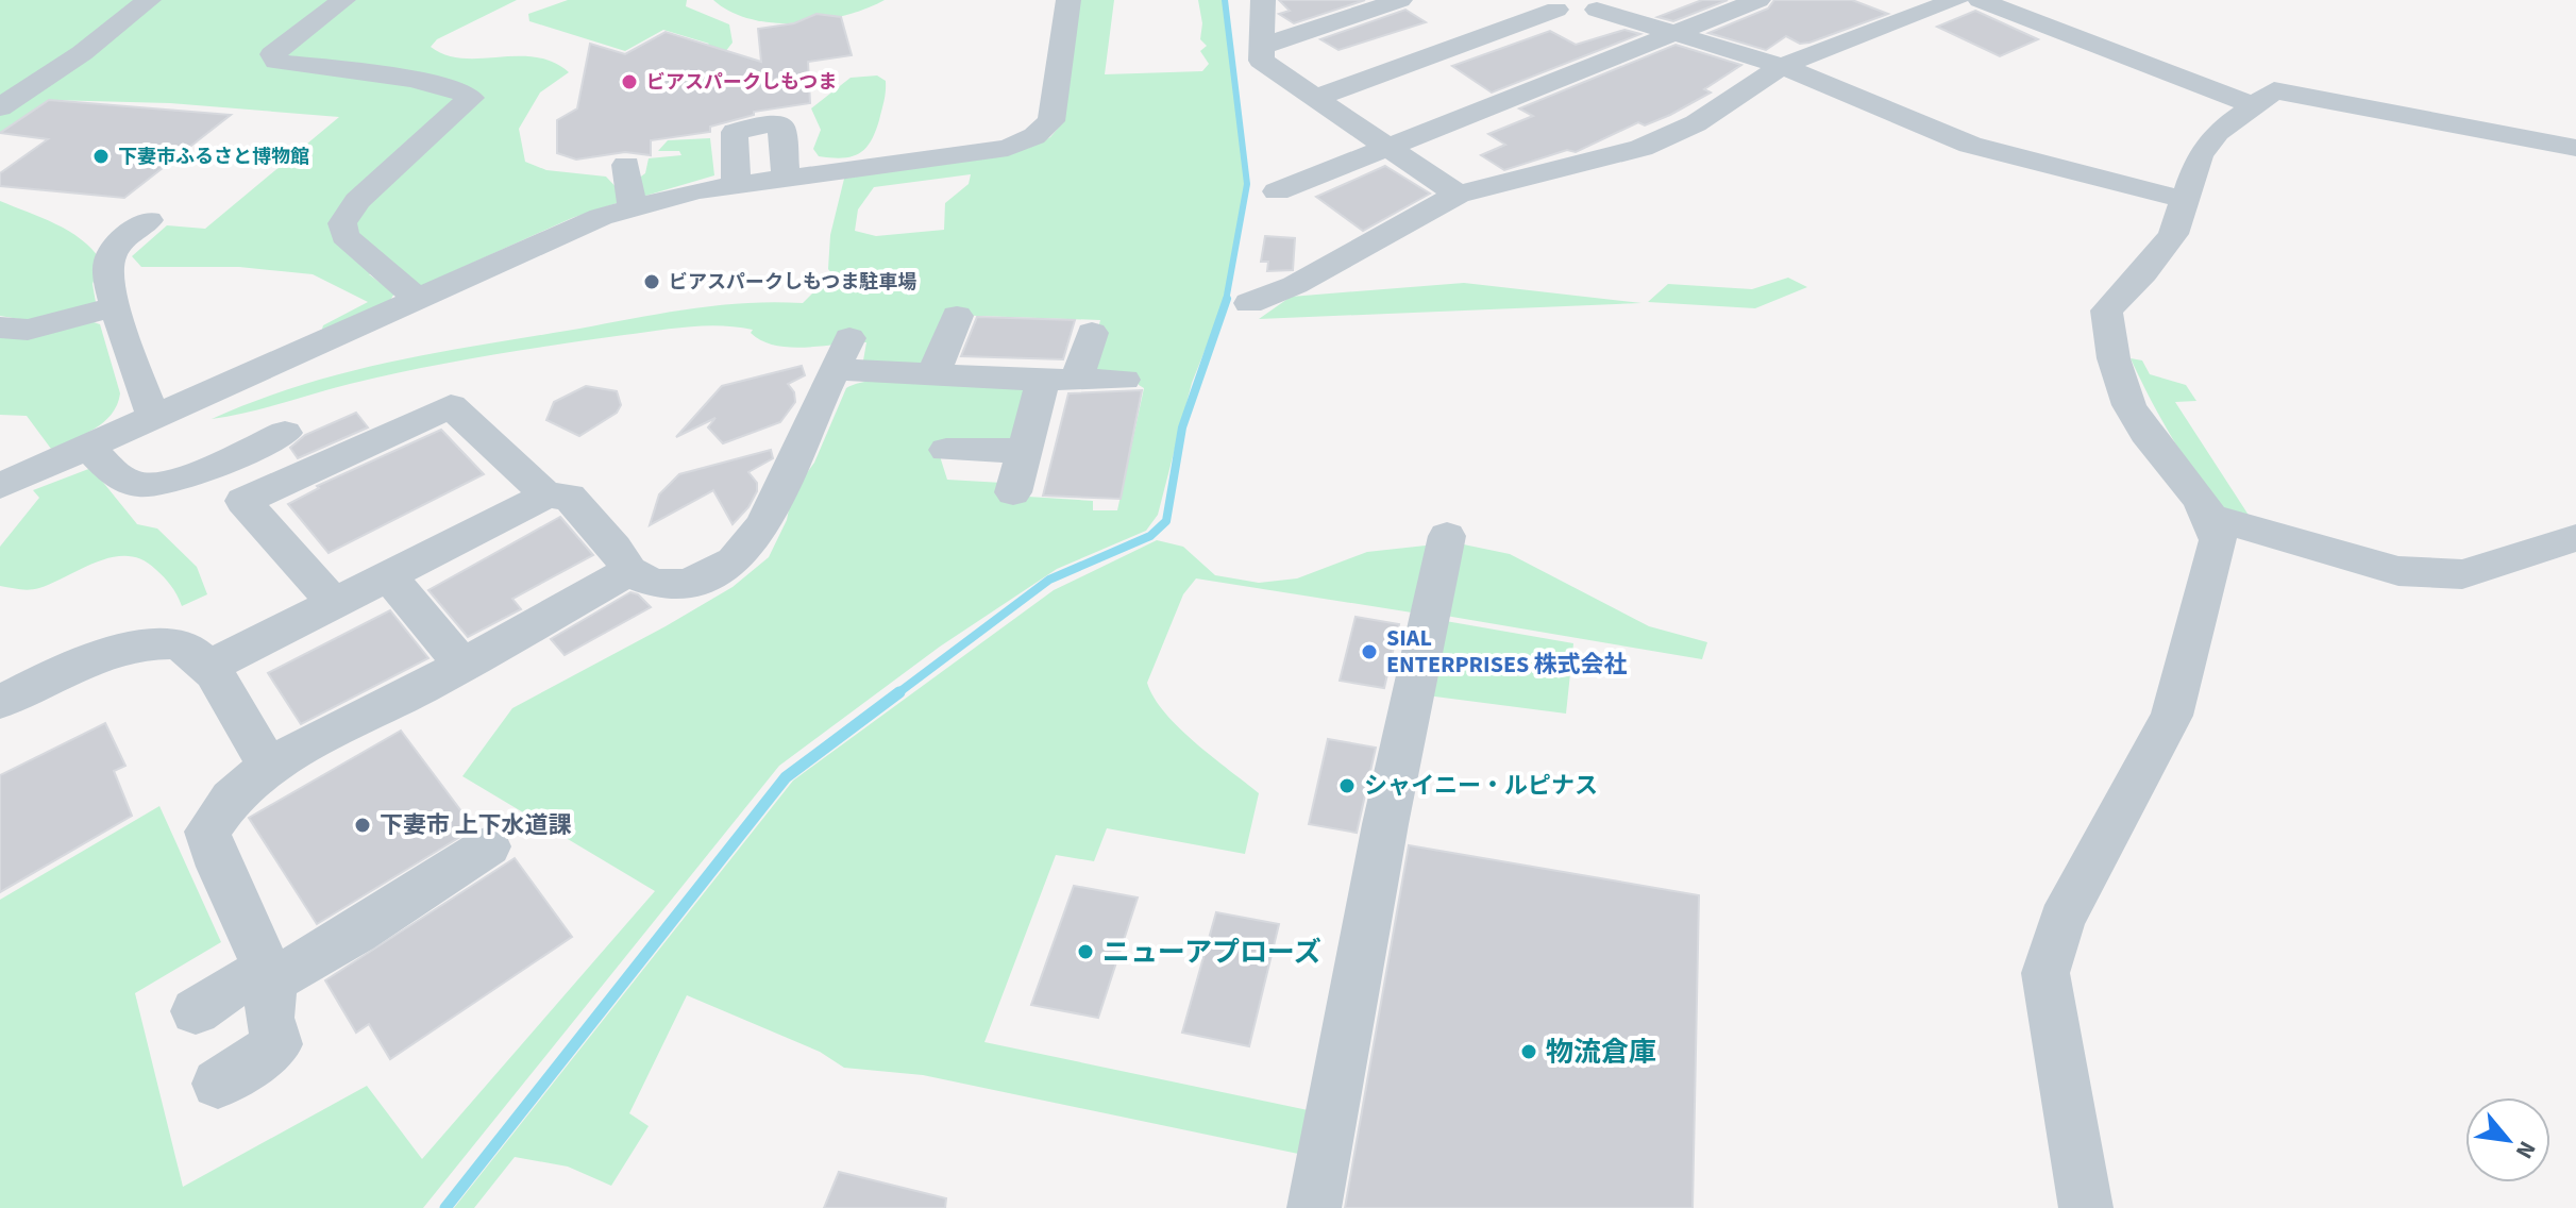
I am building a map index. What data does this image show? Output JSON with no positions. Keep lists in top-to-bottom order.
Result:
{
  "places": [
    "ビアスパークしもつま",
    "下妻市ふるさと博物館",
    "ビアスパークしもつま駐車場",
    "SIAL ENTERPRISES 株式会社",
    "シャイニー・ルピナス",
    "下妻市 上下水道課",
    "ニューアプローズ",
    "物流倉庫"
  ],
  "north": "bottom right"
}
